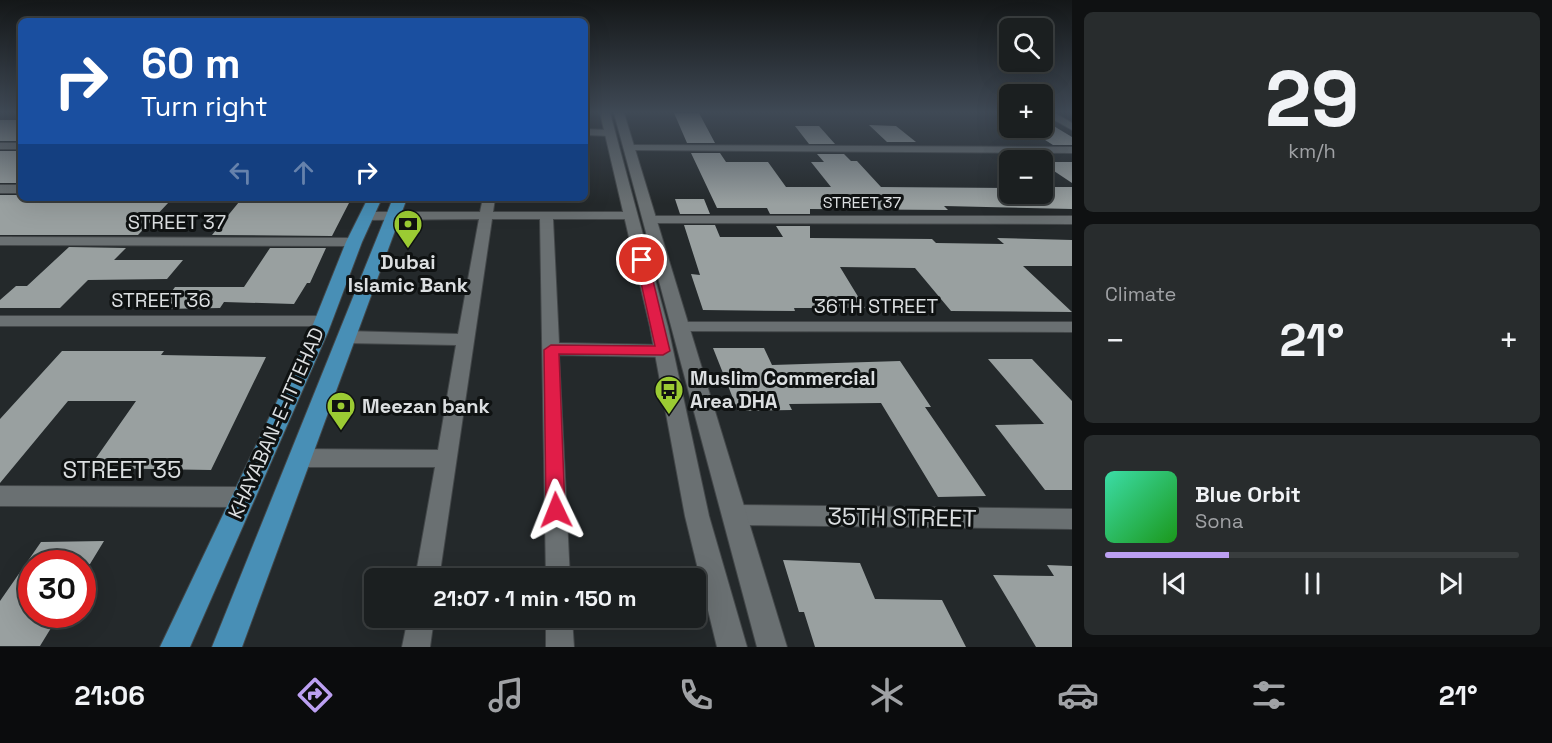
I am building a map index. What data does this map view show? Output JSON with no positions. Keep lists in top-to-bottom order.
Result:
{
  "streets": {
    "main road": ["KHAYABAN-E-ITTEHAD"],
    "street": [
      "STREET 37",
      "STREET 36",
      "36TH STREET",
      "STREET 35",
      "35TH STREET"
    ]
  },
  "crossings": [
    ["STREET 37", "KHAYABAN-E-ITTEHAD"],
    ["STREET 36", "KHAYABAN-E-ITTEHAD"],
    ["KHAYABAN-E-ITTEHAD", "STREET 35"]
  ],
  "places": {
    "bank": ["Dubai Islamic Bank", "Meezan bank"],
    "bus stop": ["Muslim Commercial Area DHA"]
  },
  "page": {
    "tile": [
      ["29", "km/h"],
      "Climate"
    ],
    "map_buttons": ["+", "−"],
    "turn": ["60 m", "Turn right"],
    "heat": ["−", "21°", "+"],
    "song": ["Blue Orbit", "Sona"],
    "limit": "30",
    "trip": "21:07 · 1 min · 150 m",
    "tabs": ["21:06", "21°"]
  }
}
